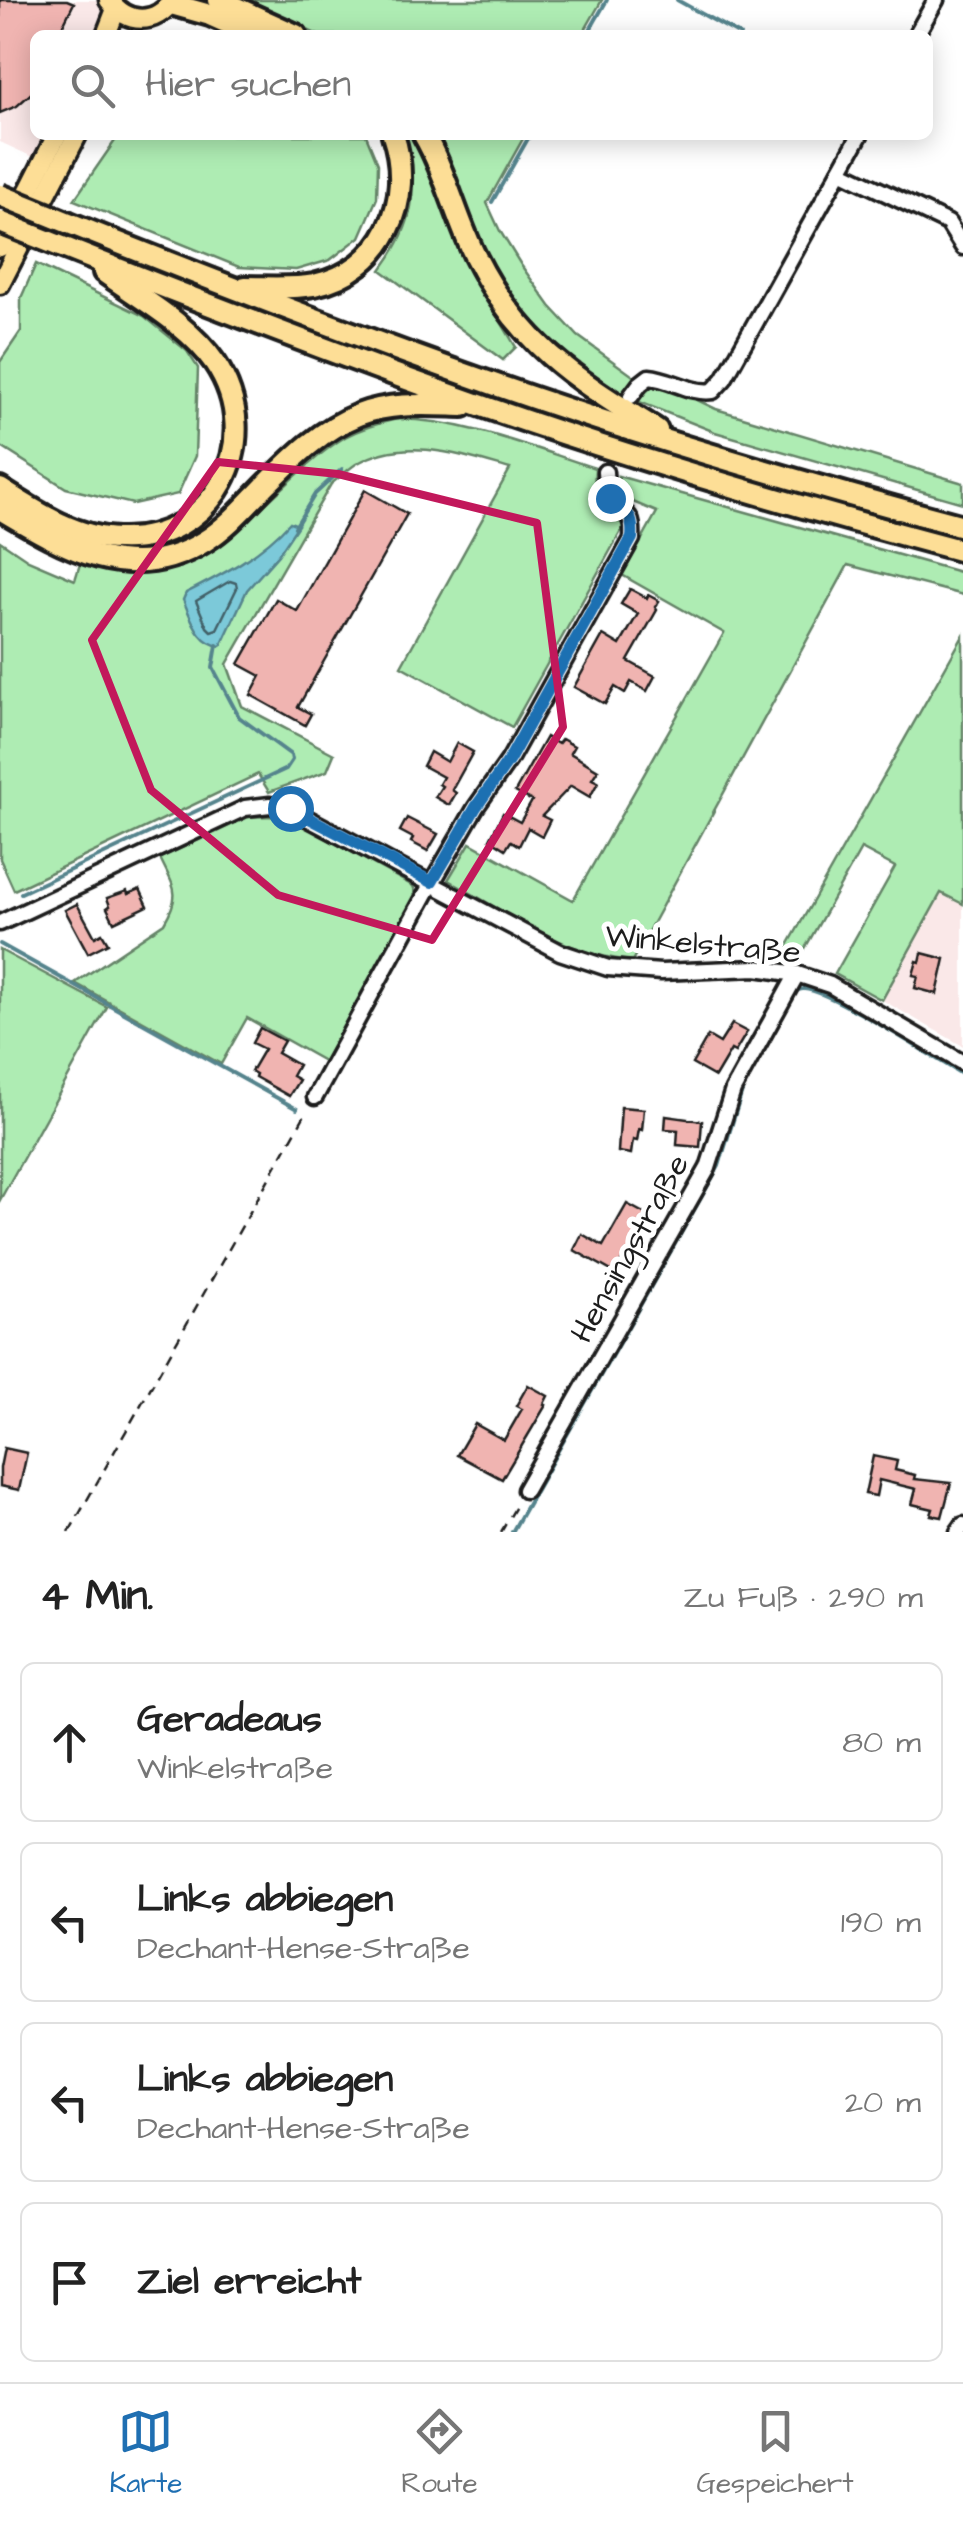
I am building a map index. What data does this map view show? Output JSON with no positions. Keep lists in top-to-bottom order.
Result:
{
  "streets": {
    "street": ["Winkelstraße", "Hensingstraße"]
  },
  "crossings": [
    ["Winkelstraße", "Hensingstraße"]
  ],
  "page": {
    "search": "Hier suchen",
    "heading": ["4 Min.", "Zu Fuß · 290 m"],
    "list": [
      ["Geradeaus", "Winkelstraße", "80 m"],
      ["Links abbiegen", "Dechant-Hense-Straße", "190 m"],
      ["Links abbiegen", "Dechant-Hense-Straße", "20 m"],
      "Ziel erreicht"
    ],
    "nav": ["Karte", "Route", "Gespeichert"]
  }
}
